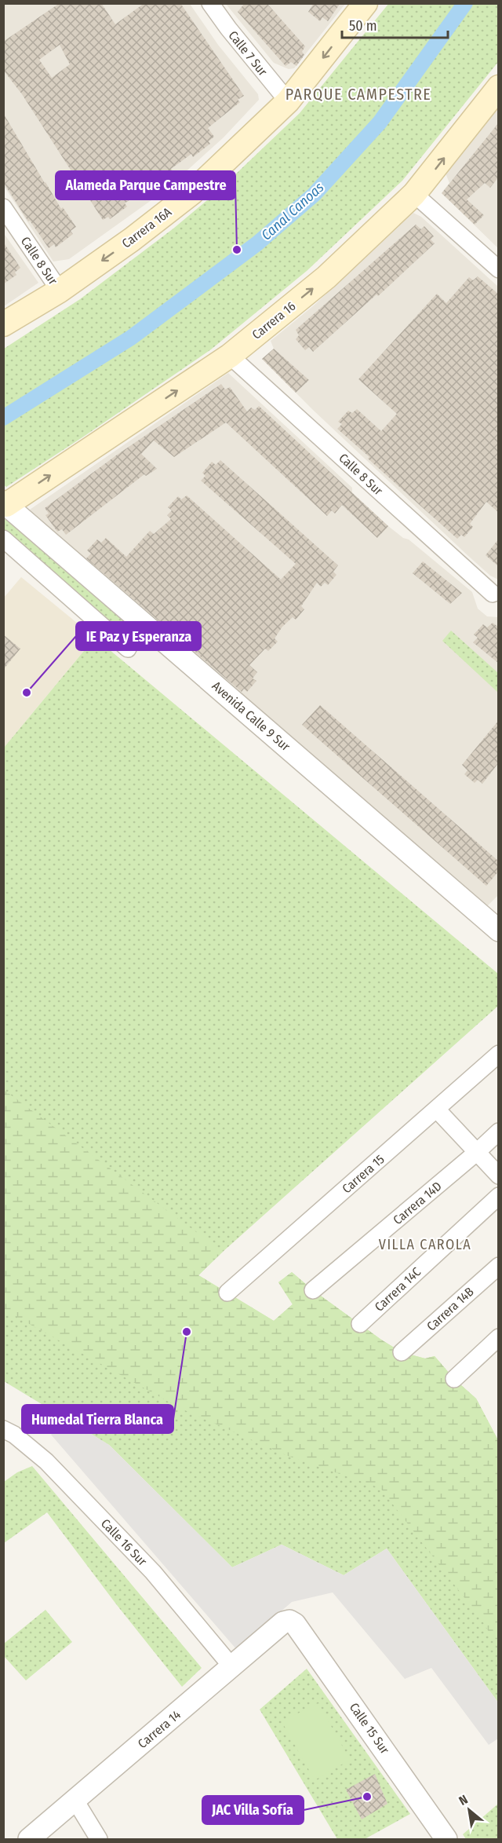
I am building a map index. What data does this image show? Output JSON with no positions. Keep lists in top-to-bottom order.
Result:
{
  "streets": {
    "main road": ["Carrera 16A", "Carrera 16"],
    "street": [
      "Calle 7 Sur",
      "Calle 8 Sur",
      "Avenida Calle 9 Sur",
      "Carrera 15",
      "Carrera 14D",
      "Carrera 14C",
      "Carrera 14B",
      "Calle 16 Sur",
      "Calle 15 Sur",
      "Carrera 14"
    ]
  },
  "crossings": [
    ["Calle 7 Sur", "Carrera 16A"],
    ["Carrera 16A", "Calle 8 Sur"],
    ["Calle 8 Sur", "Carrera 16"],
    ["Carrera 16", "Avenida Calle 9 Sur"],
    ["Calle 16 Sur", "Carrera 14"],
    ["Calle 15 Sur", "Carrera 14"]
  ],
  "one_way": ["Carrera 16A", "Carrera 16"],
  "districts": ["PARQUE CAMPESTRE", "VILLA CAROLA"],
  "water": ["Canal Canoas"],
  "places": [
    "Alameda Parque Campestre",
    "IE Paz y Esperanza",
    "Humedal Tierra Blanca",
    "JAC Villa Sofía"
  ],
  "scale_bar": "50 m",
  "north": "top left"
}
